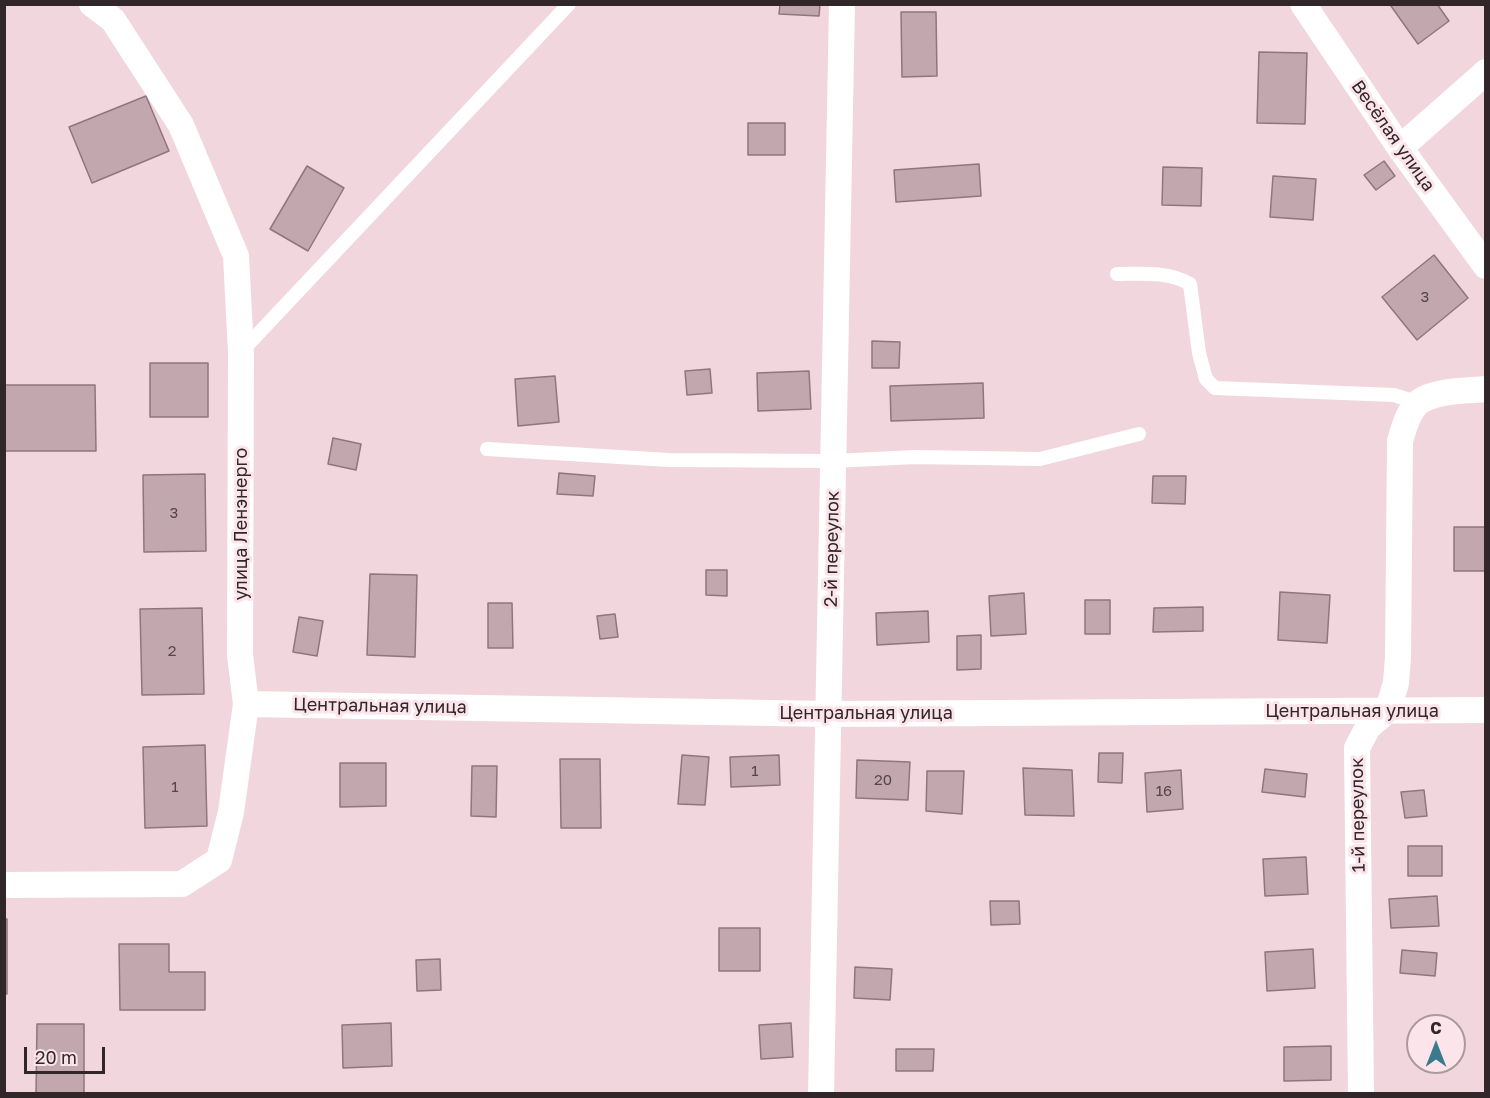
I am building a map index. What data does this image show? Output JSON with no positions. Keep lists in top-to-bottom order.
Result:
{
  "streets": {
    "street": [
      "Весёлая улица",
      "улица Ленэнерго",
      "2-й переулок",
      "Центральная улица",
      "1-й переулок"
    ]
  },
  "crossings": [
    ["улица Ленэнерго", "Центральная улица"],
    ["2-й переулок", "Центральная улица"],
    ["Центральная улица", "1-й переулок"]
  ],
  "house_numbers": [
    "3",
    "3",
    "2",
    "1",
    "20",
    "1",
    "16"
  ],
  "scale_bar": "20 m",
  "north": "top"
}
